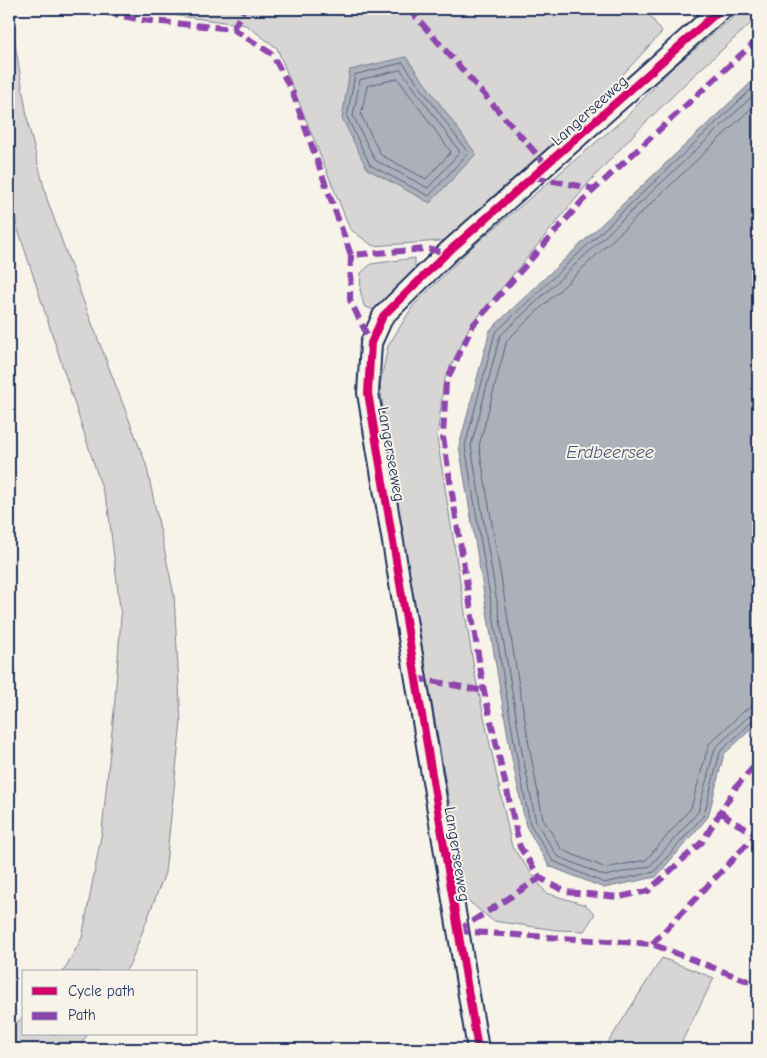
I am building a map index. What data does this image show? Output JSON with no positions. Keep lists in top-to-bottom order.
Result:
{
  "streets": {
    "street": ["Langerseeweg"]
  },
  "water": ["Erdbeersee"],
  "legend": ["Cycle path", "Path"]
}
